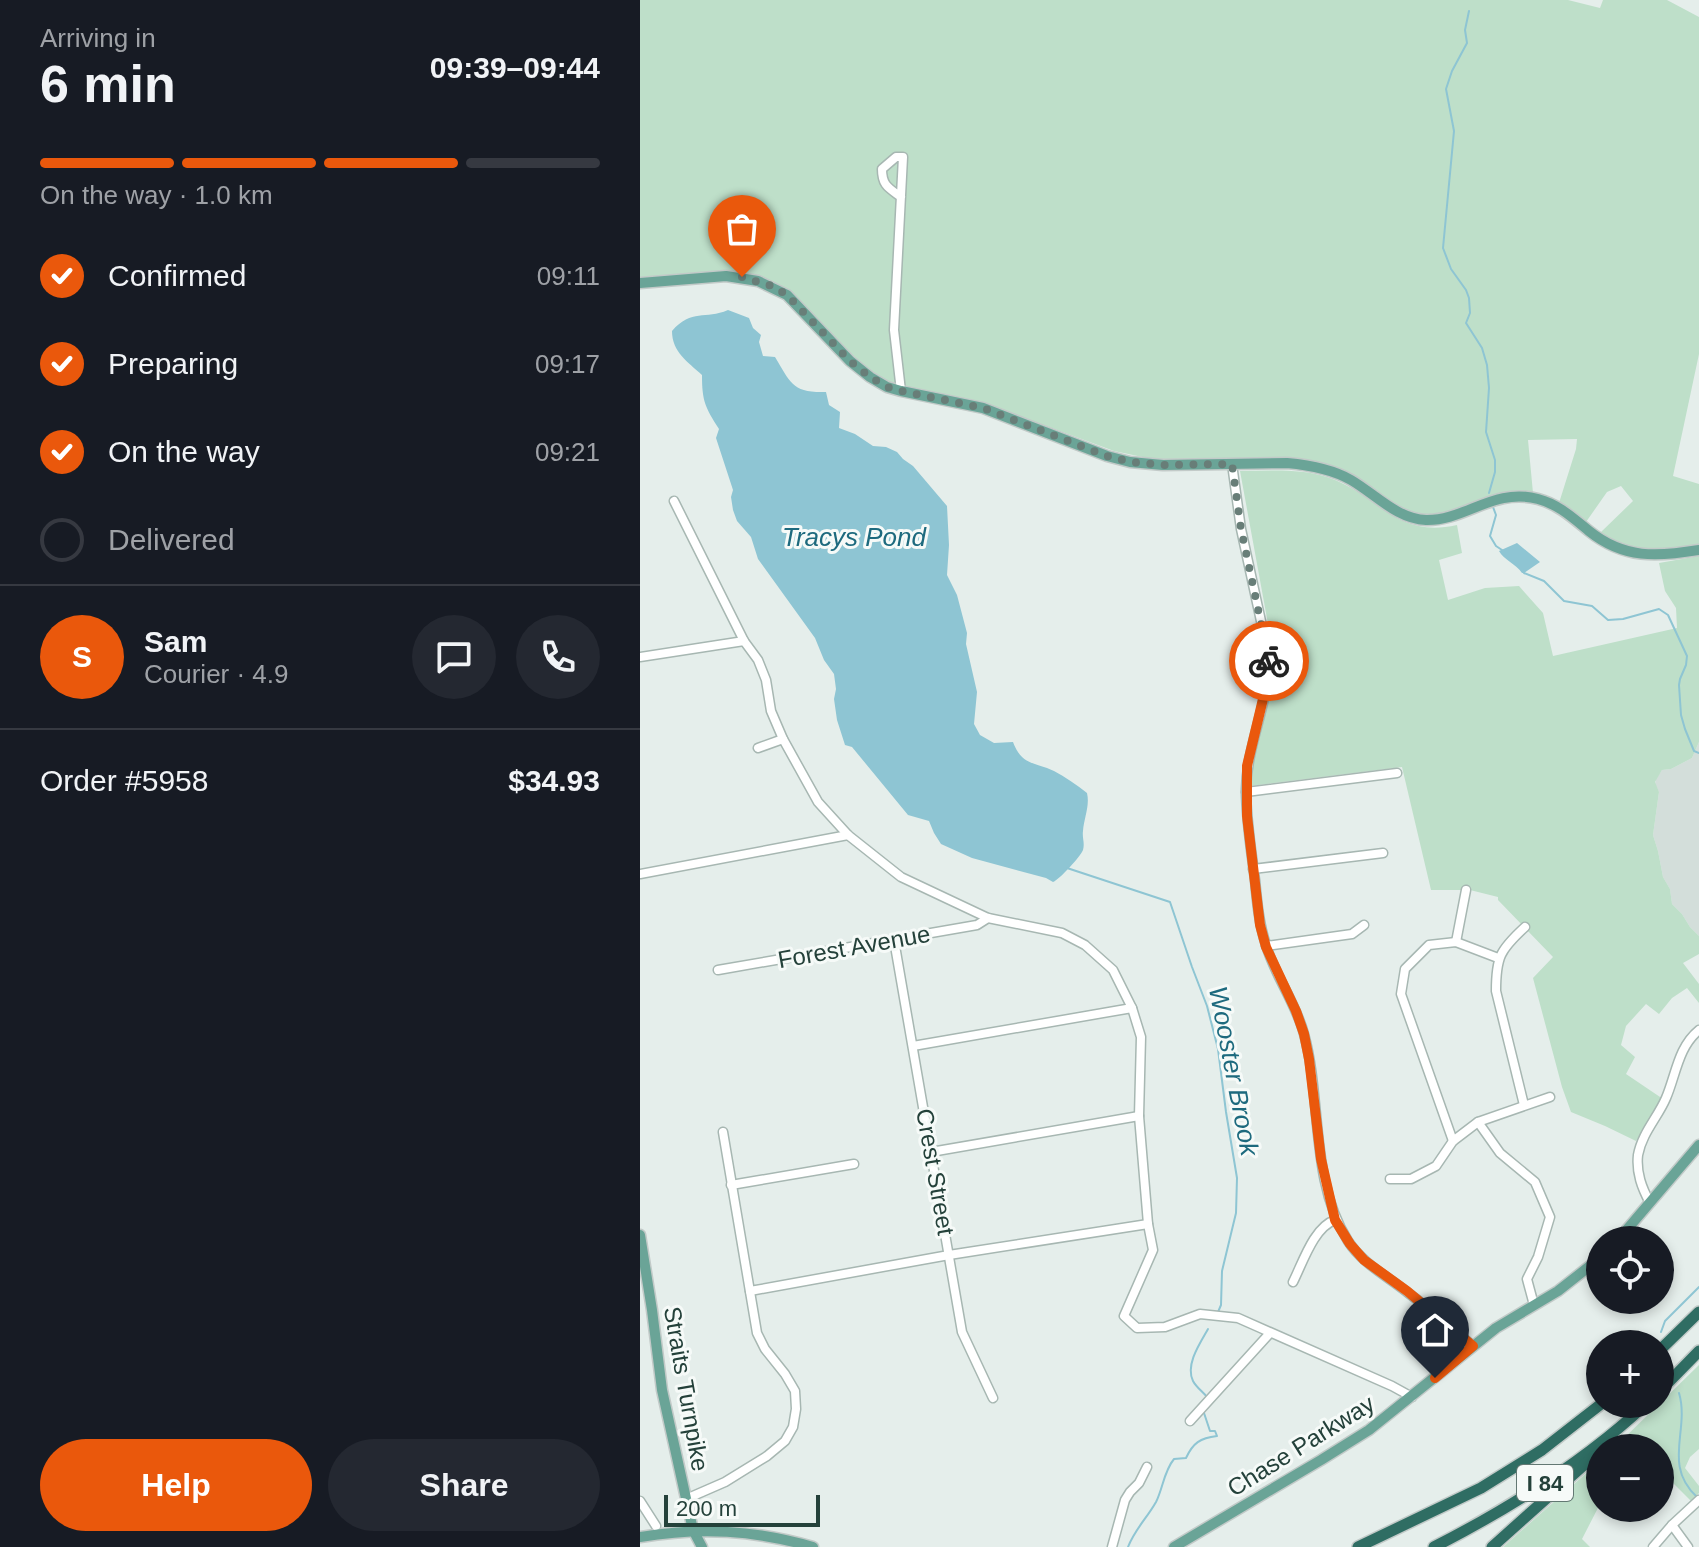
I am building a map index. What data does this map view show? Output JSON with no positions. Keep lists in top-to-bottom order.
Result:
{
  "streets": {
    "highway": ["I 84"],
    "main road": ["Straits Turnpike", "Chase Parkway"],
    "street": ["Forest Avenue", "Crest Street"]
  },
  "crossings": [
    ["Forest Avenue", "Crest Street"]
  ],
  "water": ["Tracys Pond", "Wooster Brook"],
  "scale_bar": "200 m",
  "page": {
    "heading": ["6 min", "Arriving in", "09:39–09:44"],
    "panel": [
      "Sam",
      "Courier · 4.9",
      "Order #5958",
      "$34.93"
    ],
    "bar": "On the way · 1.0 km",
    "list": [
      ["Confirmed", "09:11"],
      ["Preparing", "09:17"],
      ["On the way", "09:21"],
      "Delivered"
    ],
    "round": "S",
    "map_buttons": ["+", "−"],
    "buttons": ["Help", "Share"],
    "scale": "200 m"
  }
}
